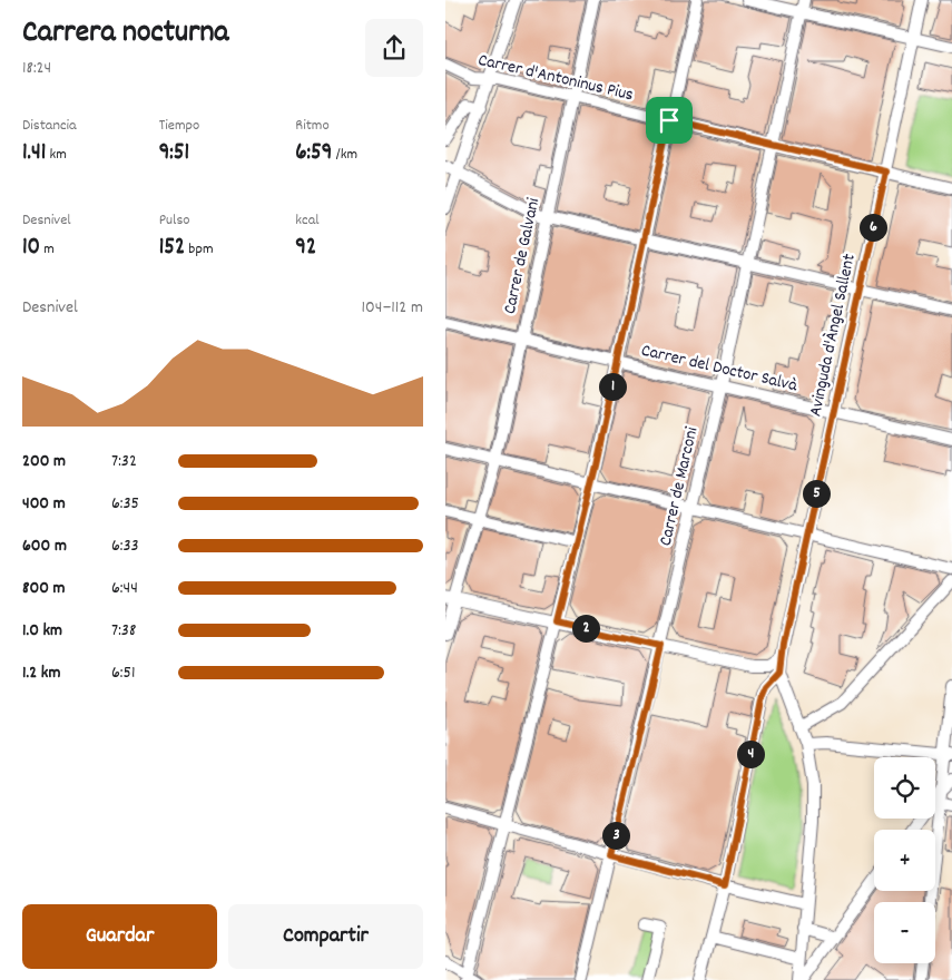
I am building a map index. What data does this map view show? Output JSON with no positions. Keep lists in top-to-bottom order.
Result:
{
  "streets": {
    "street": [
      "Carrer d'Antoninus Pius",
      "Carrer de Galvani",
      "Avinguda d'Àngel Sallent",
      "Carrer del Doctor Salvà",
      "Carrer de Marconi"
    ]
  },
  "crossings": [
    ["Carrer d'Antoninus Pius", "Carrer de Galvani"],
    ["Carrer d'Antoninus Pius", "Avinguda d'Àngel Sallent"],
    ["Carrer d'Antoninus Pius", "Carrer de Marconi"],
    ["Carrer de Galvani", "Carrer del Doctor Salvà"],
    ["Avinguda d'Àngel Sallent", "Carrer del Doctor Salvà"],
    ["Carrer del Doctor Salvà", "Carrer de Marconi"]
  ],
  "page": {
    "heading": ["Carrera nocturna", "18:24"],
    "stats": [
      ["Distancia", "1.41 km"],
      ["Tiempo", "9:51"],
      ["Ritmo", "6:59 /km"],
      ["Desnivel", "10 m"],
      ["Pulso", "152 bpm"],
      ["kcal", "92"]
    ],
    "pins": [
      "6",
      "1",
      "5",
      "2",
      "4",
      "3"
    ],
    "chart": ["Desnivel", "104–112 m"],
    "list": [
      {
        "name": "200 m",
        "note": "7:32"
      },
      {
        "name": "400 m",
        "note": "6:35"
      },
      {
        "name": "600 m",
        "note": "6:33"
      },
      {
        "name": "800 m",
        "note": "6:44"
      },
      {
        "name": "1.0 km",
        "note": "7:38"
      },
      {
        "name": "1.2 km",
        "note": "6:51"
      }
    ],
    "map_buttons": ["+", "−"],
    "buttons": ["Guardar", "Compartir"]
  }
}
